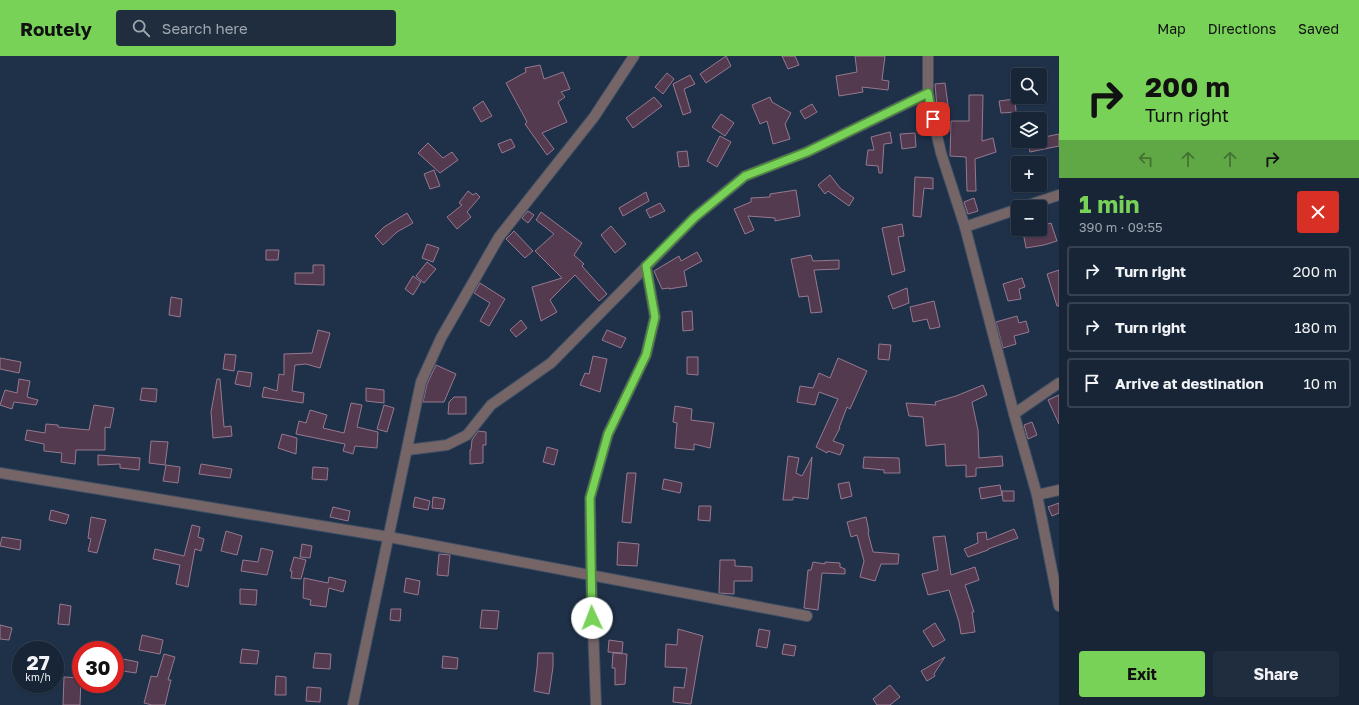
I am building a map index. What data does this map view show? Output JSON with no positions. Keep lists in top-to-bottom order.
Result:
{
  "page": {
    "header": "Routely",
    "search": "Search here",
    "nav": ["Map", "Directions", "Saved"],
    "turn": ["200 m", "Turn right"],
    "map_buttons": ["+", "−"],
    "heading": ["1 min", "390 m · 09:55"],
    "list": [
      {
        "name": "Turn right",
        "value": "200 m"
      },
      {
        "name": "Turn right",
        "value": "180 m"
      },
      {
        "name": "Arrive at destination",
        "value": "10 m"
      }
    ],
    "speed": "27 km/h",
    "limit": "30",
    "buttons": ["Exit", "Share"]
  }
}
